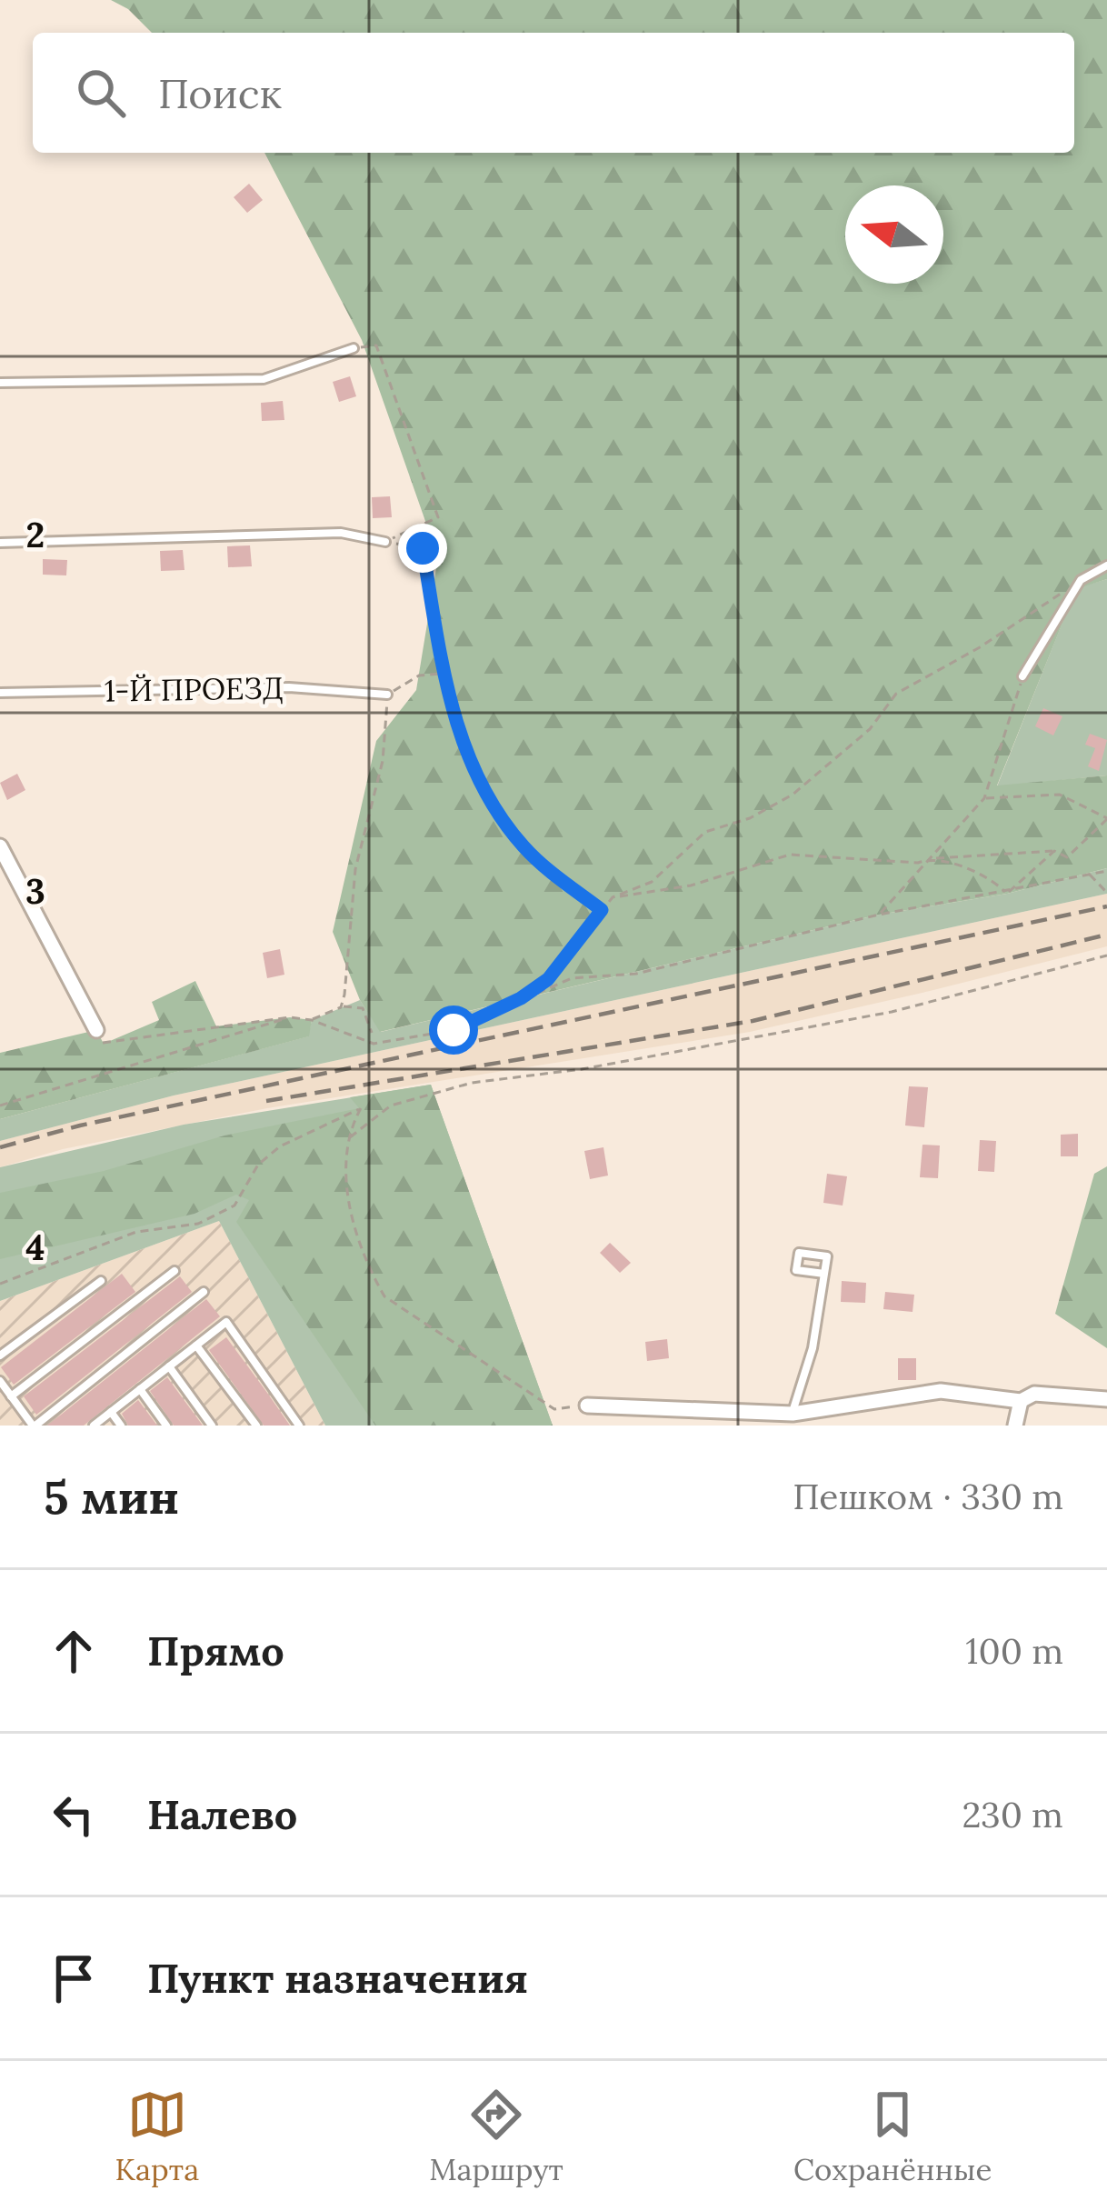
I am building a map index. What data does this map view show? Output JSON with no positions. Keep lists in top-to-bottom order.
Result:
{
  "streets": {
    "lane": ["1-Й ПРОЕЗД"]
  },
  "north": "left",
  "page": {
    "search": "Поиск",
    "heading": ["5 мин", "Пешком · 330 m"],
    "list": [
      ["Прямо", "100 m"],
      ["Налево", "230 m"],
      "Пункт назначения"
    ],
    "nav": ["Карта", "Маршрут", "Сохранённые"]
  },
  "grid": {
    "rows": ["2", "3", "4"]
  }
}
